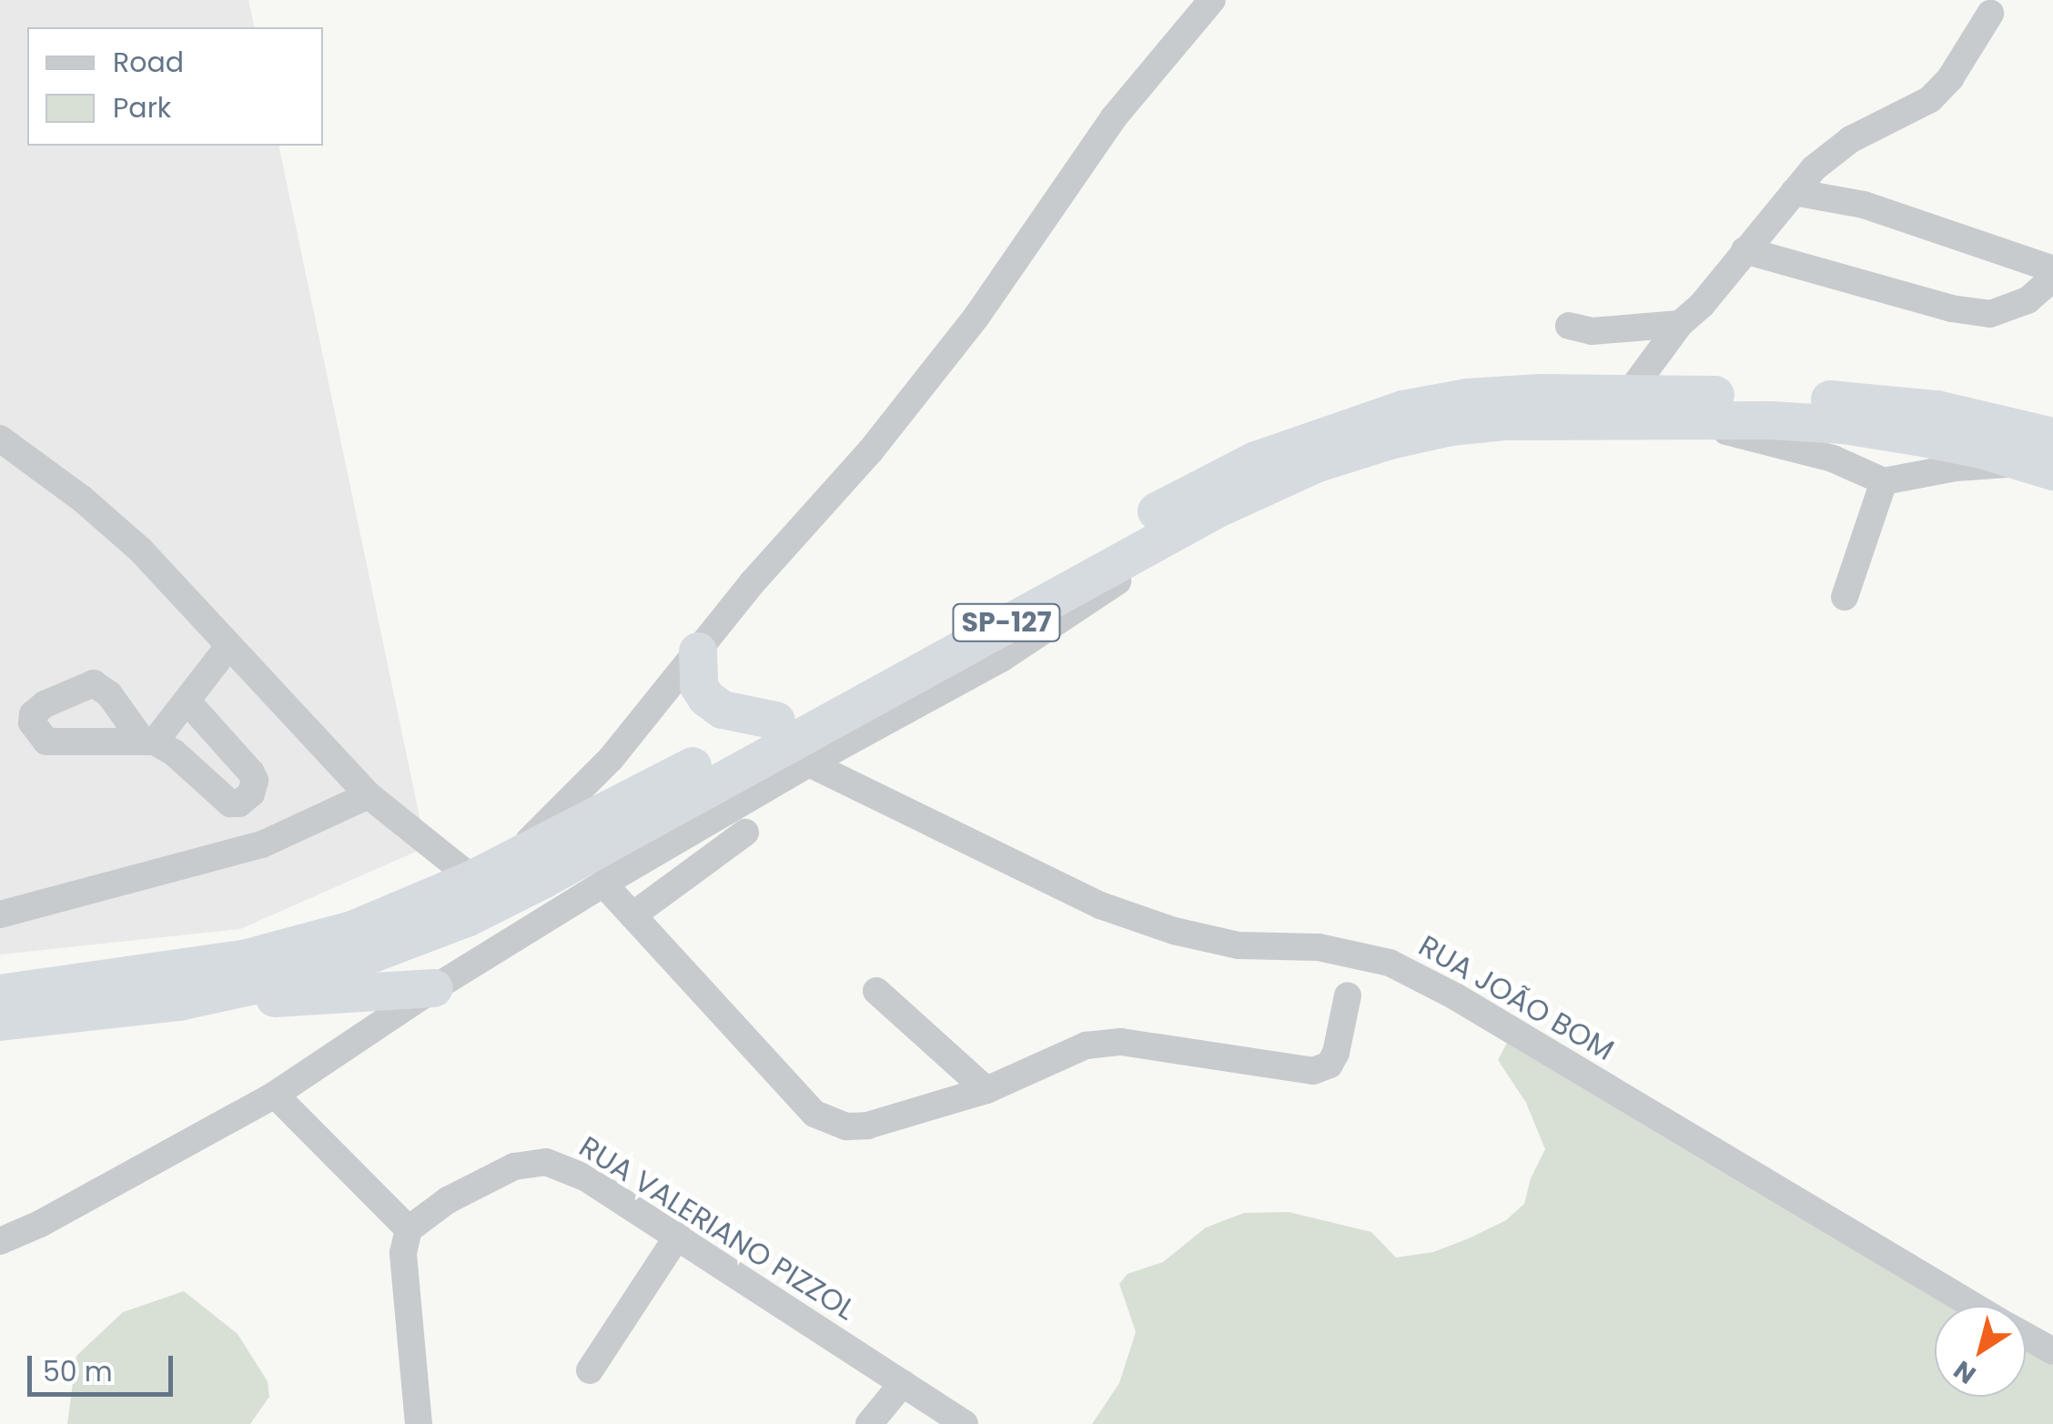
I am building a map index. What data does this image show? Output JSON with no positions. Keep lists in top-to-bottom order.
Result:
{
  "streets": {
    "highway": ["SP-127"],
    "street": ["RUA JOÃO BOM", "RUA VALERIANO PIZZOL"]
  },
  "legend": ["Road", "Park"],
  "scale_bar": "50 m",
  "north": "bottom left"
}
